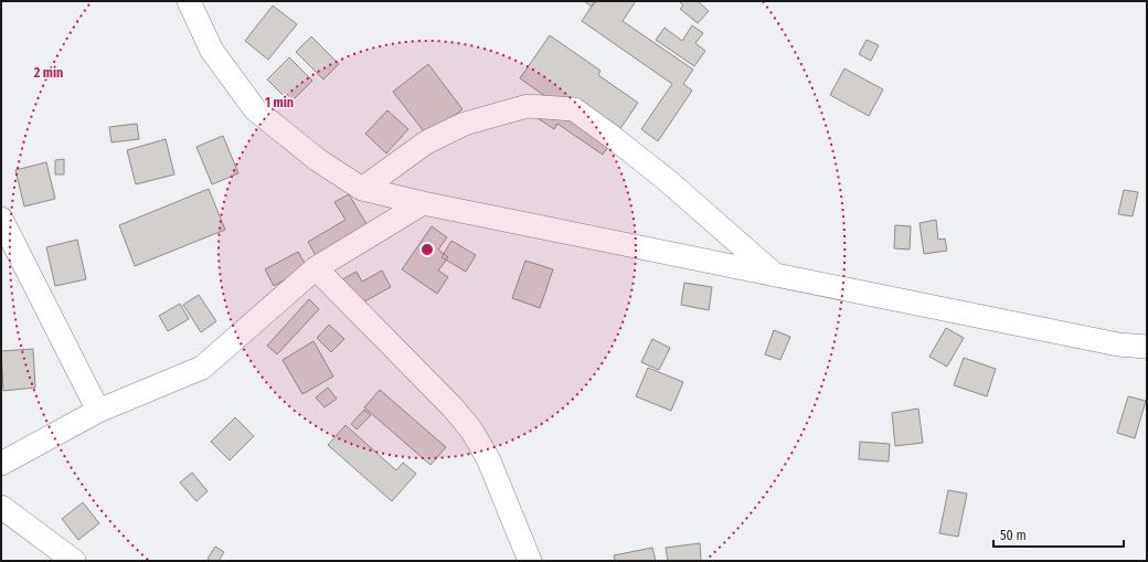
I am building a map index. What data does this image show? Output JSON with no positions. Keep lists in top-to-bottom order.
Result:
{
  "scale_bar": "50 m",
  "rings": ["2 min", "1 min"]
}
